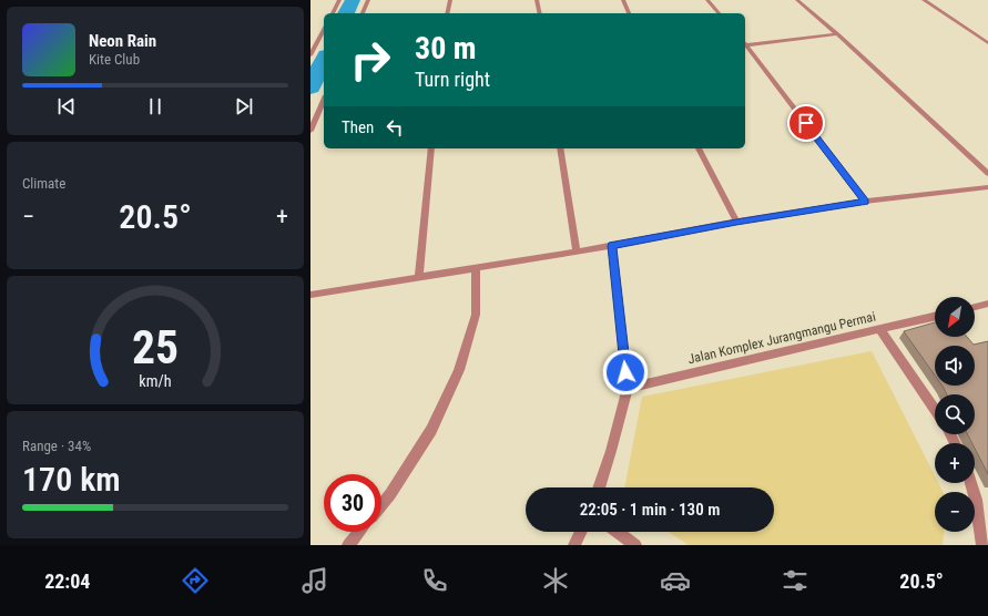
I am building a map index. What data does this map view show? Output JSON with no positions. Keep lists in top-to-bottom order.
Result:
{
  "streets": {
    "street": ["Jalan Komplex Jurangmangu Permai"]
  },
  "north": "bottom left",
  "page": {
    "turn": ["30 m", "Turn right"],
    "song": ["Neon Rain", "Kite Club"],
    "then": "Then",
    "tile": [
      "Climate",
      ["Range · 34%", "170 km"]
    ],
    "heat": ["−", "20.5°", "+"],
    "map_buttons": ["+", "−"],
    "limit": "30",
    "trip": "22:05 · 1 min · 130 m",
    "tabs": ["22:04", "20.5°"],
    "gauge": ["25", "km/h"]
  }
}
